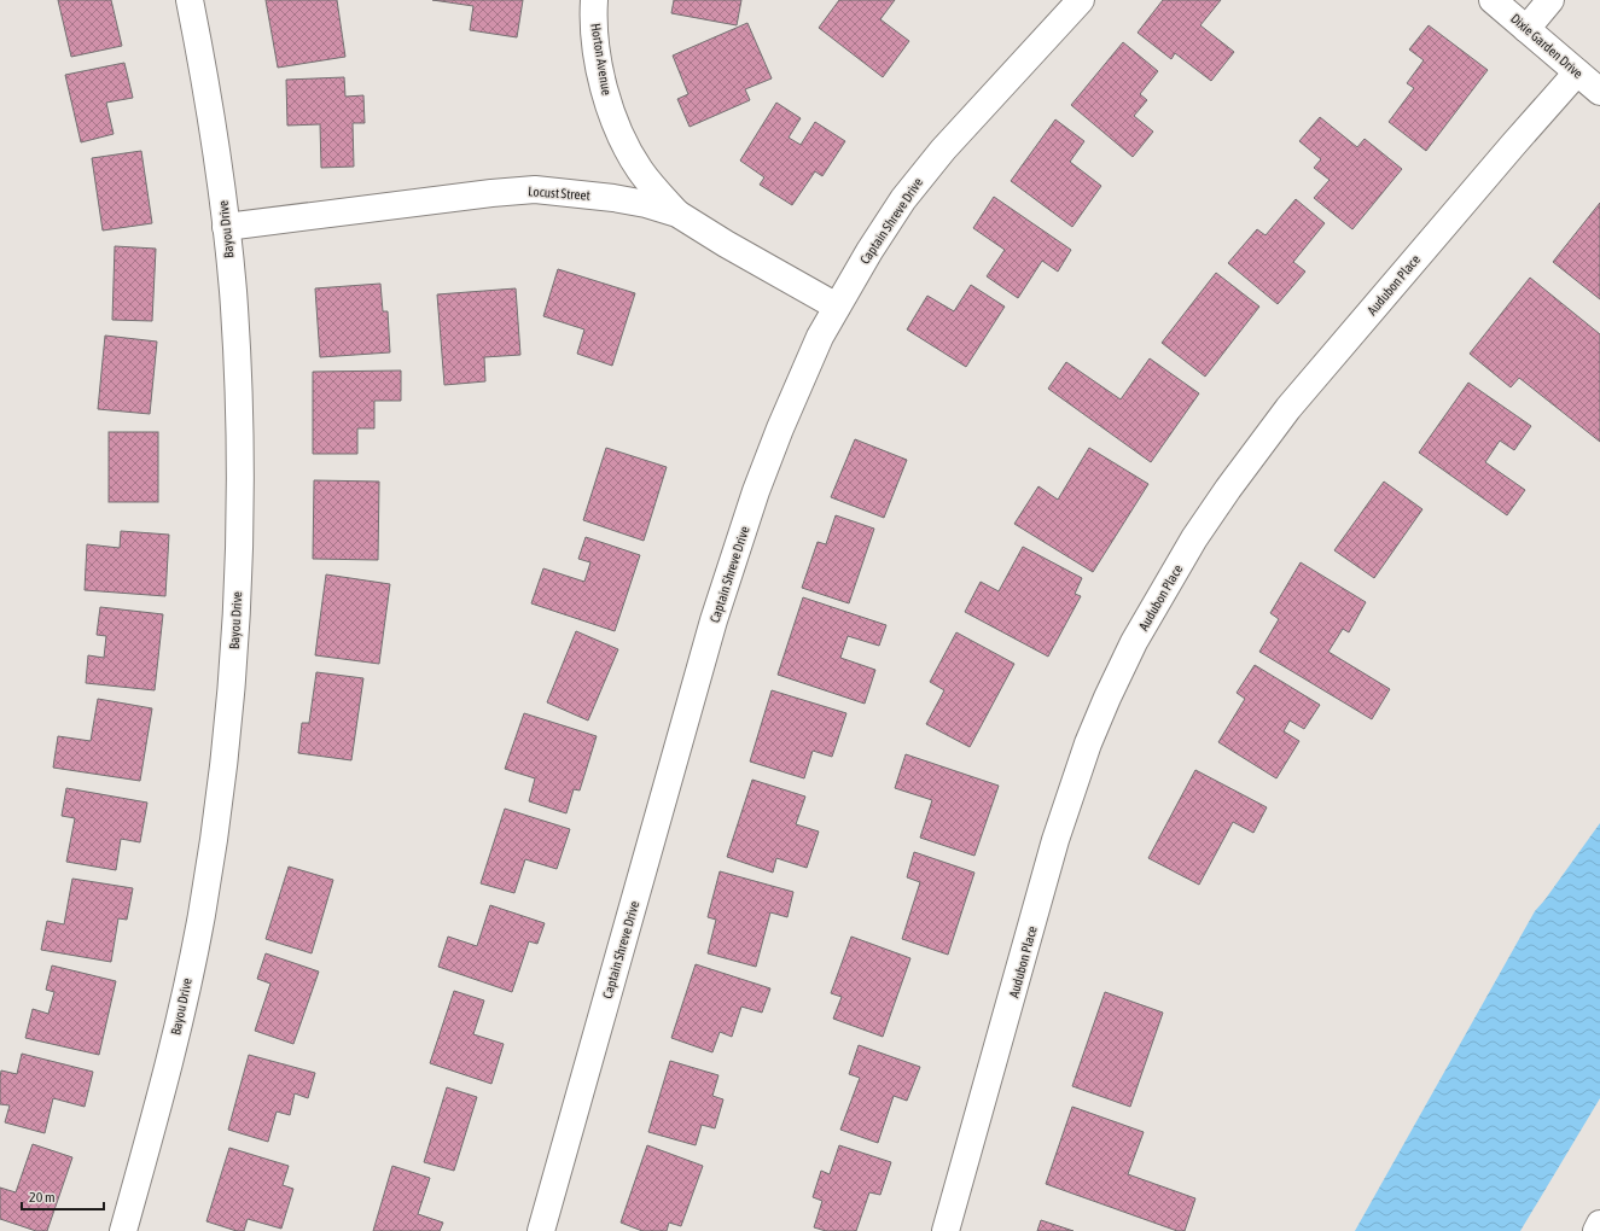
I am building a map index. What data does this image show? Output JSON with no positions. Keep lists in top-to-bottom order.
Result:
{
  "streets": {
    "street": [
      "Dixie Garden Drive",
      "Horton Avenue",
      "Locust Street",
      "Captain Shreve Drive",
      "Bayou Drive",
      "Audubon Place"
    ]
  },
  "crossings": [
    ["Dixie Garden Drive", "Audubon Place"],
    ["Horton Avenue", "Locust Street"],
    ["Locust Street", "Captain Shreve Drive"],
    ["Locust Street", "Bayou Drive"]
  ],
  "scale_bar": "20 m"
}
